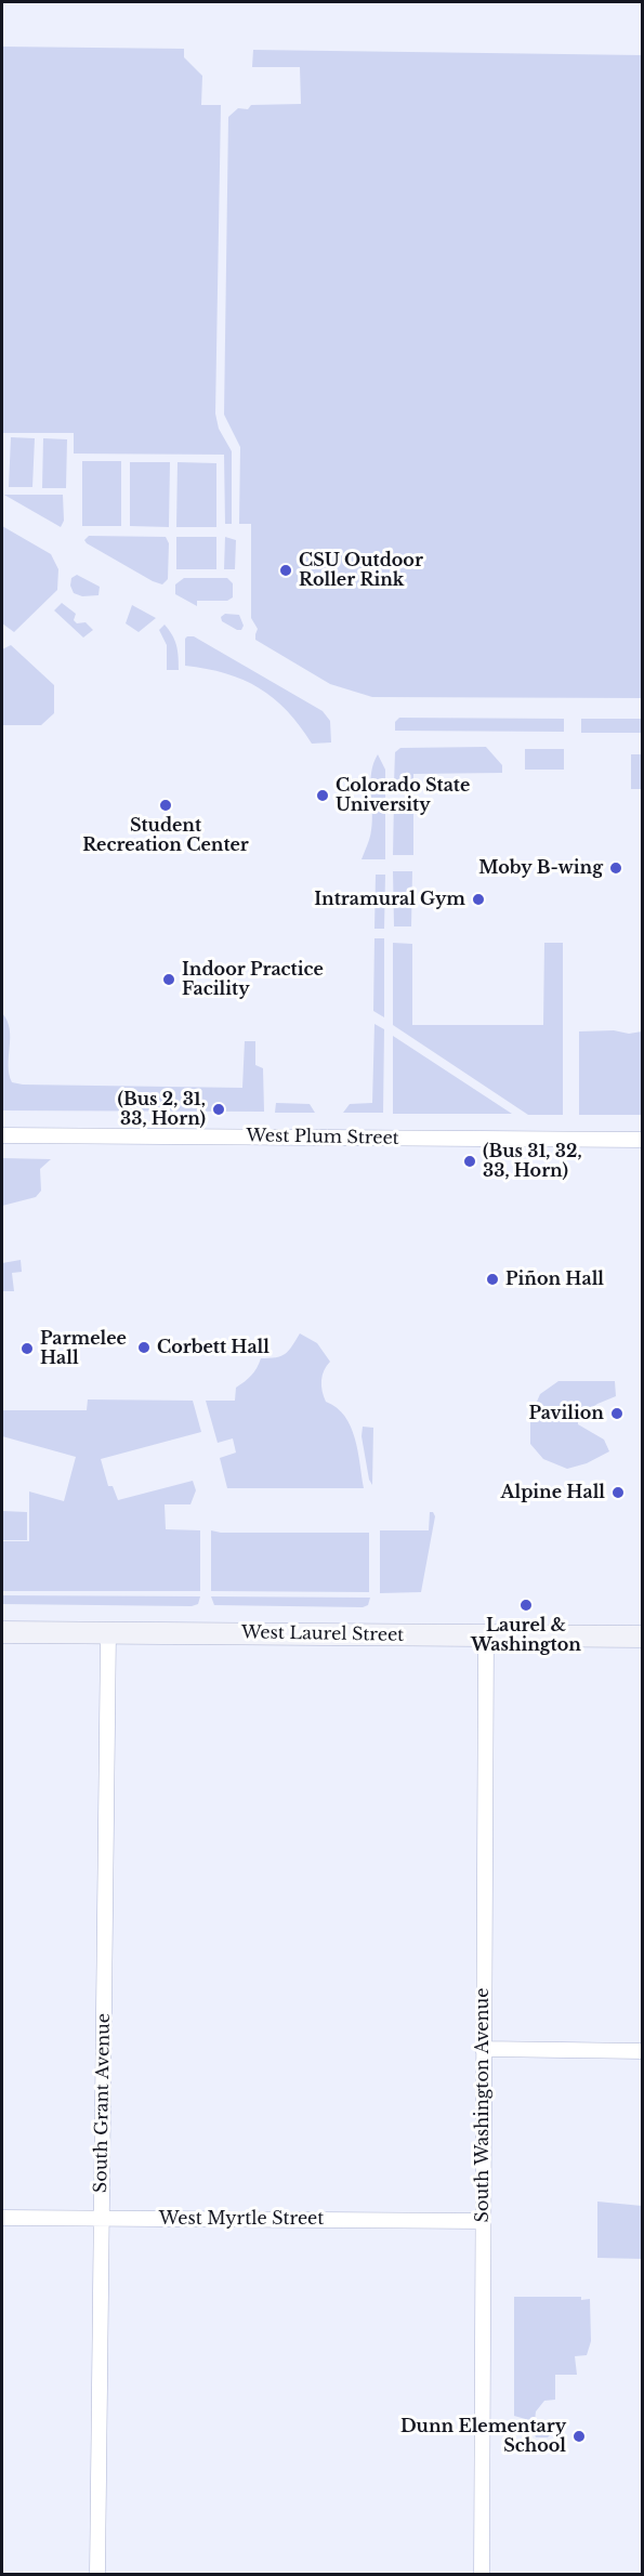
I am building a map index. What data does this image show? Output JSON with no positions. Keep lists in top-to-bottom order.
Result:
{
  "streets": {
    "main road": ["West Laurel Street"],
    "street": [
      "West Plum Street",
      "South Grant Avenue",
      "South Washington Avenue",
      "West Myrtle Street"
    ]
  },
  "crossings": [
    ["West Laurel Street", "South Grant Avenue"],
    ["West Laurel Street", "South Washington Avenue"],
    ["South Grant Avenue", "West Myrtle Street"],
    ["South Washington Avenue", "West Myrtle Street"]
  ],
  "places": [
    "CSU Outdoor Roller Rink",
    "Colorado State University",
    "Student Recreation Center",
    "Moby B-wing",
    "Intramural Gym",
    "Indoor Practice Facility",
    "(Bus 2, 31, 33, Horn)",
    "(Bus 31, 32, 33, Horn)",
    "Piñon Hall",
    "Corbett Hall",
    "Parmelee Hall",
    "Pavilion",
    "Alpine Hall",
    "Laurel & Washington",
    "Dunn Elementary School"
  ]
}
